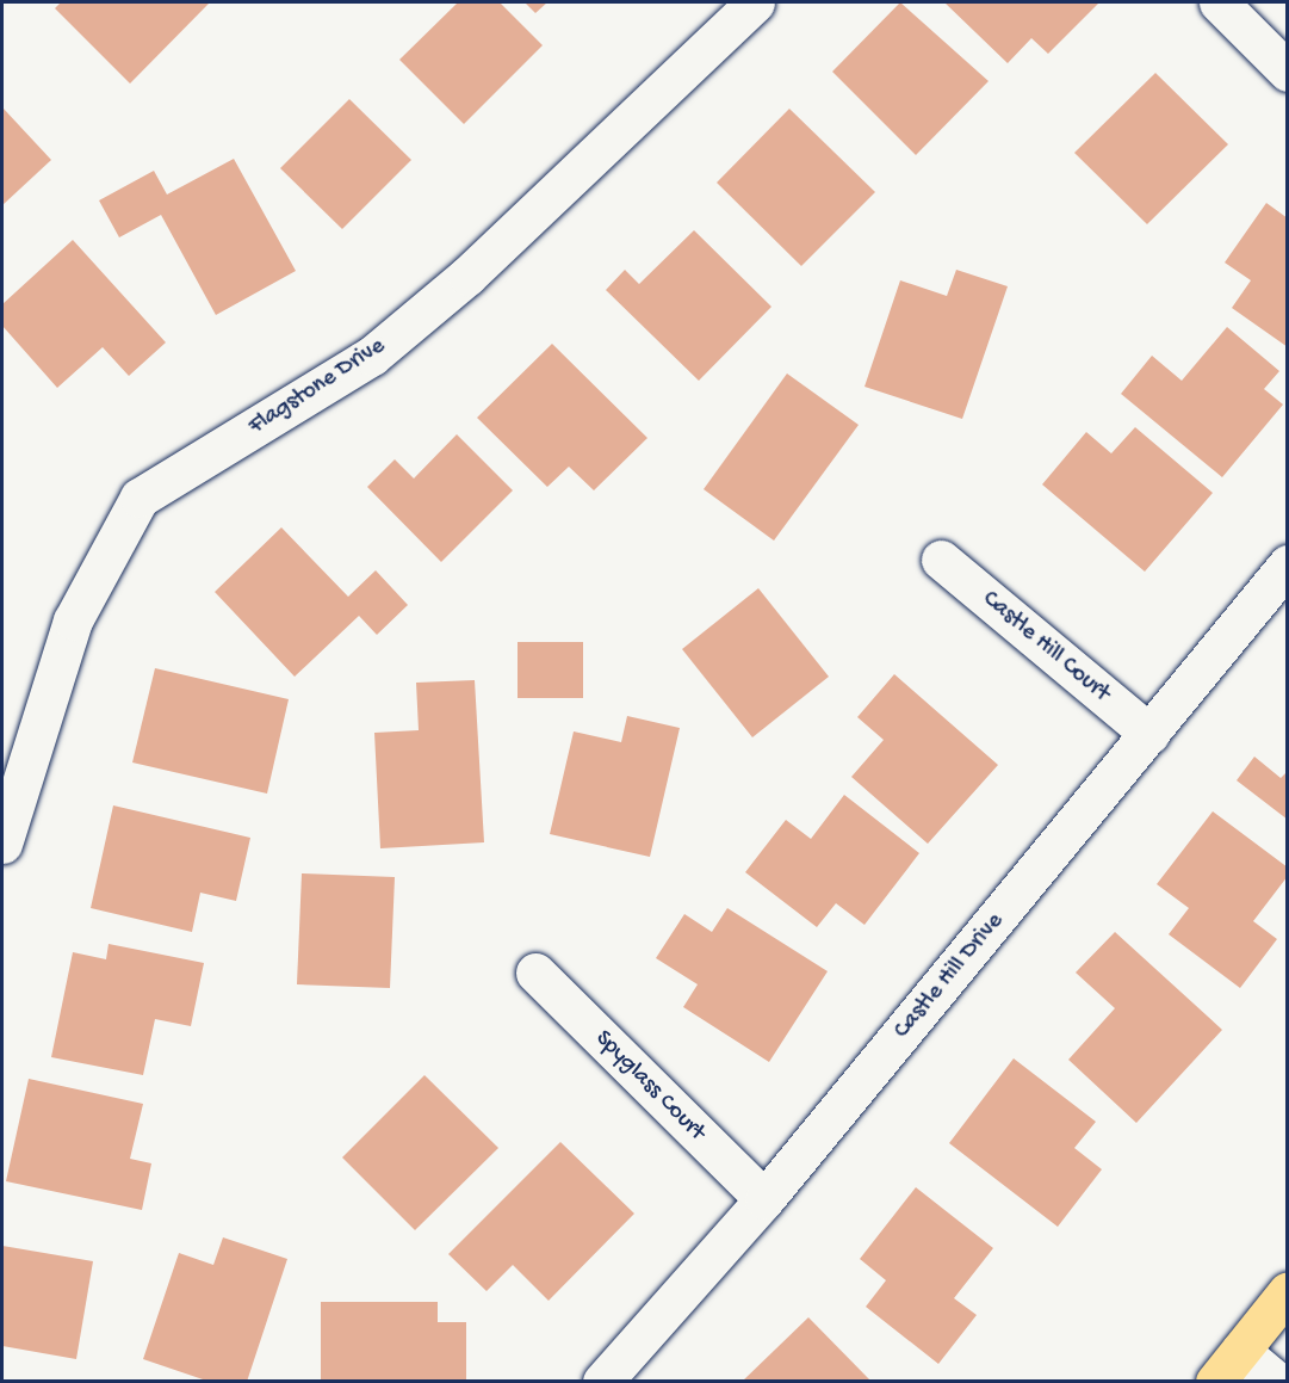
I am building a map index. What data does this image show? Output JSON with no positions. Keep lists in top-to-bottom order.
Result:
{
  "streets": {
    "street": [
      "Flagstone Drive",
      "Castle Hill Court",
      "Castle Hill Drive",
      "Spyglass Court"
    ]
  },
  "crossings": [
    ["Castle Hill Court", "Castle Hill Drive"],
    ["Castle Hill Drive", "Spyglass Court"]
  ]
}
